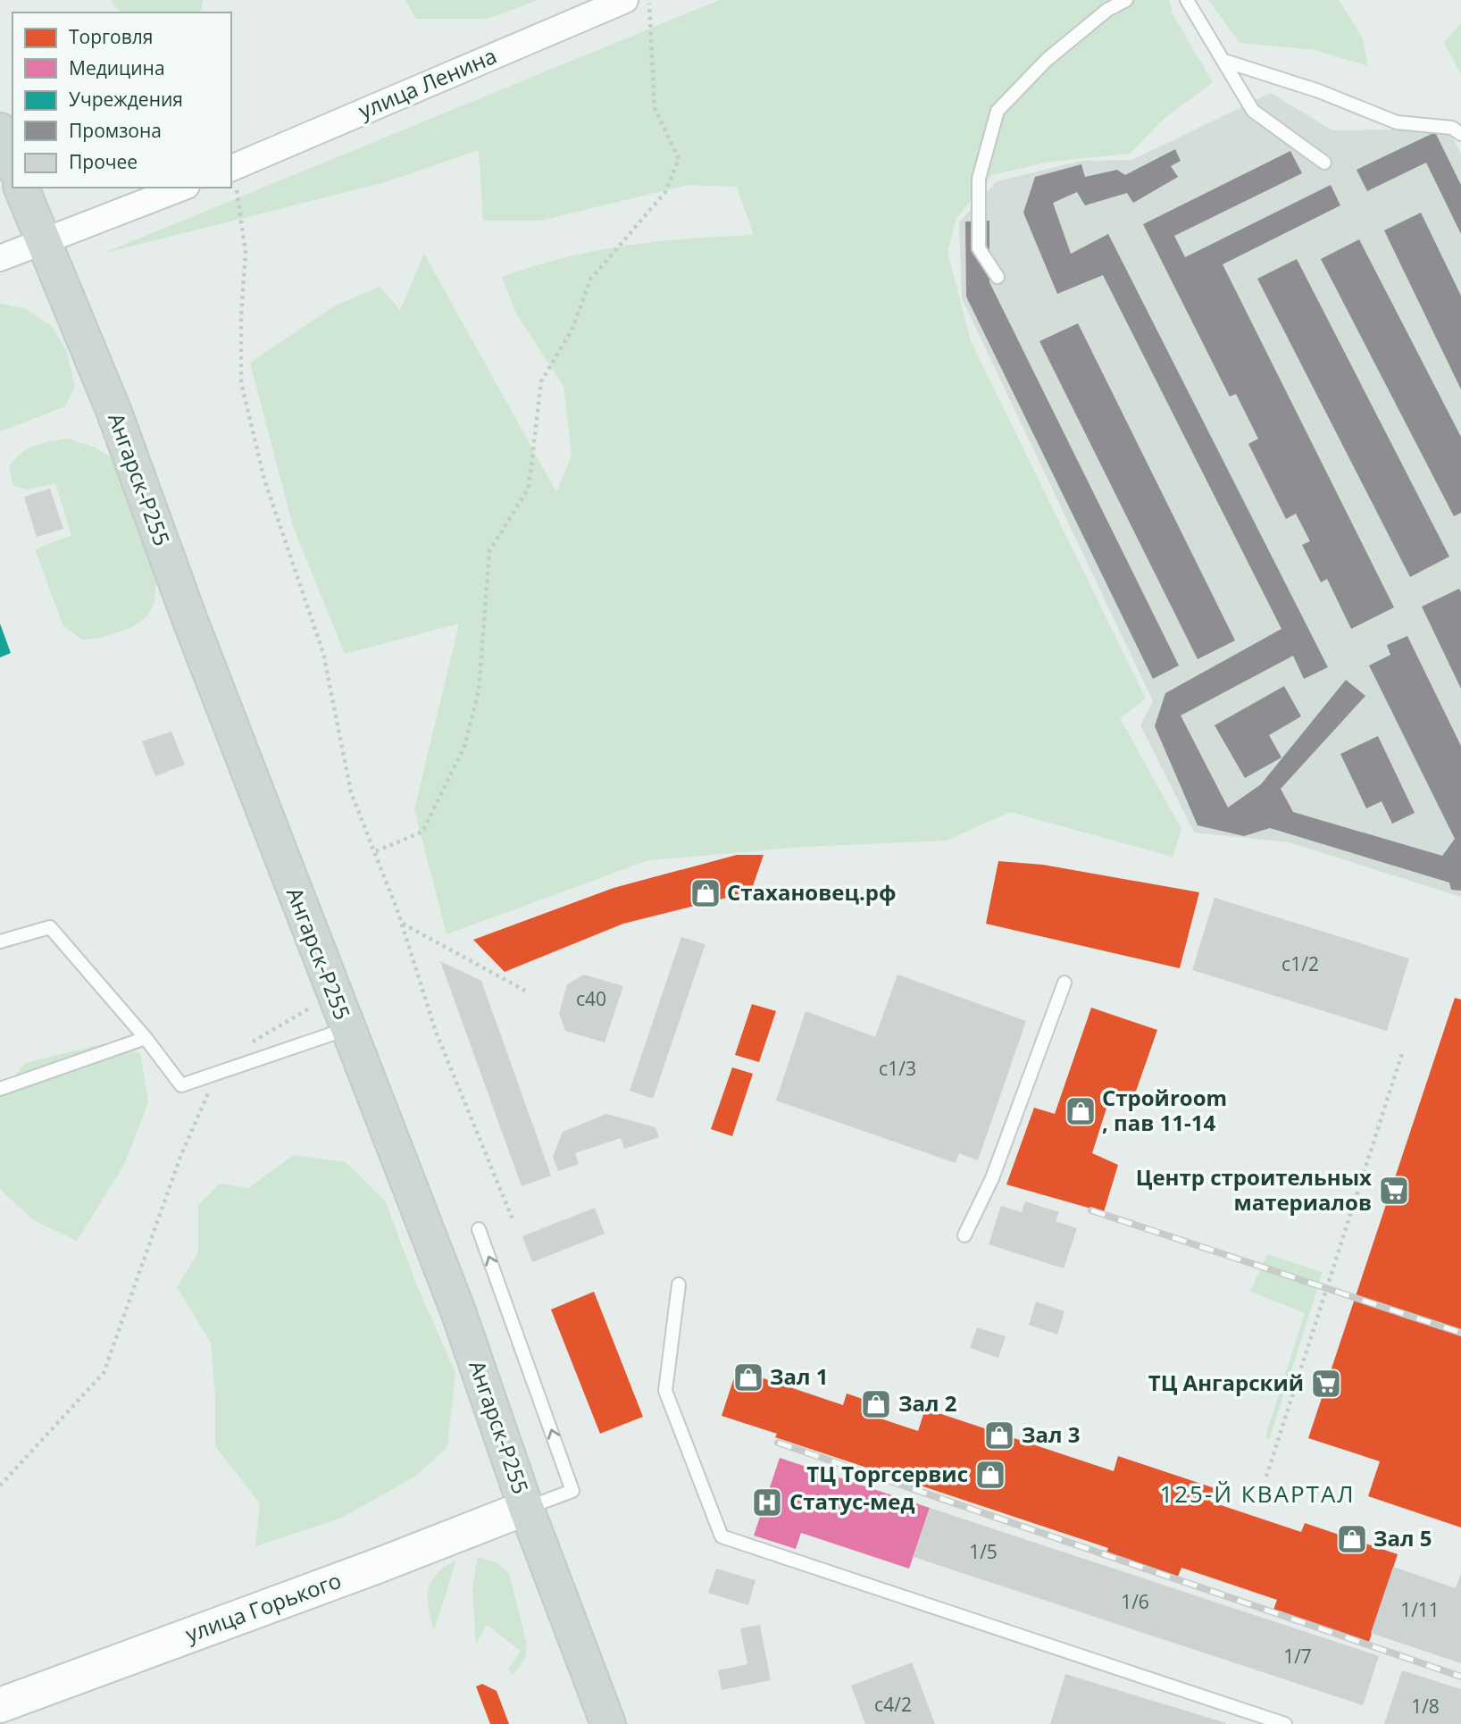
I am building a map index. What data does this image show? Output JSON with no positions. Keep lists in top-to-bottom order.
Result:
{
  "streets": {
    "main road": ["Ангарск-Р255"],
    "street": ["улица Ленина", "улица Горького"]
  },
  "crossings": [
    ["Ангарск-Р255", "улица Горького"]
  ],
  "districts": ["125-Й КВАРТАЛ"],
  "places": {
    "shop": [
      "Стахановец.рф",
      "Стройroom , пав 11-14",
      "Зал 1",
      "Зал 2",
      "Зал 3",
      "ТЦ Торгсервис",
      "Зал 5"
    ],
    "supermarket": ["Центр строительных материалов", "ТЦ Ангарский"],
    "hospital": ["Статус-мед"]
  },
  "house_numbers": [
    "с1/2",
    "с40",
    "с1/3",
    "1/5",
    "1/6",
    "1/11",
    "1/7",
    "с4/2",
    "1/8"
  ],
  "legend": [
    "Торговля",
    "Медицина",
    "Учреждения",
    "Промзона",
    "Прочее"
  ]
}
